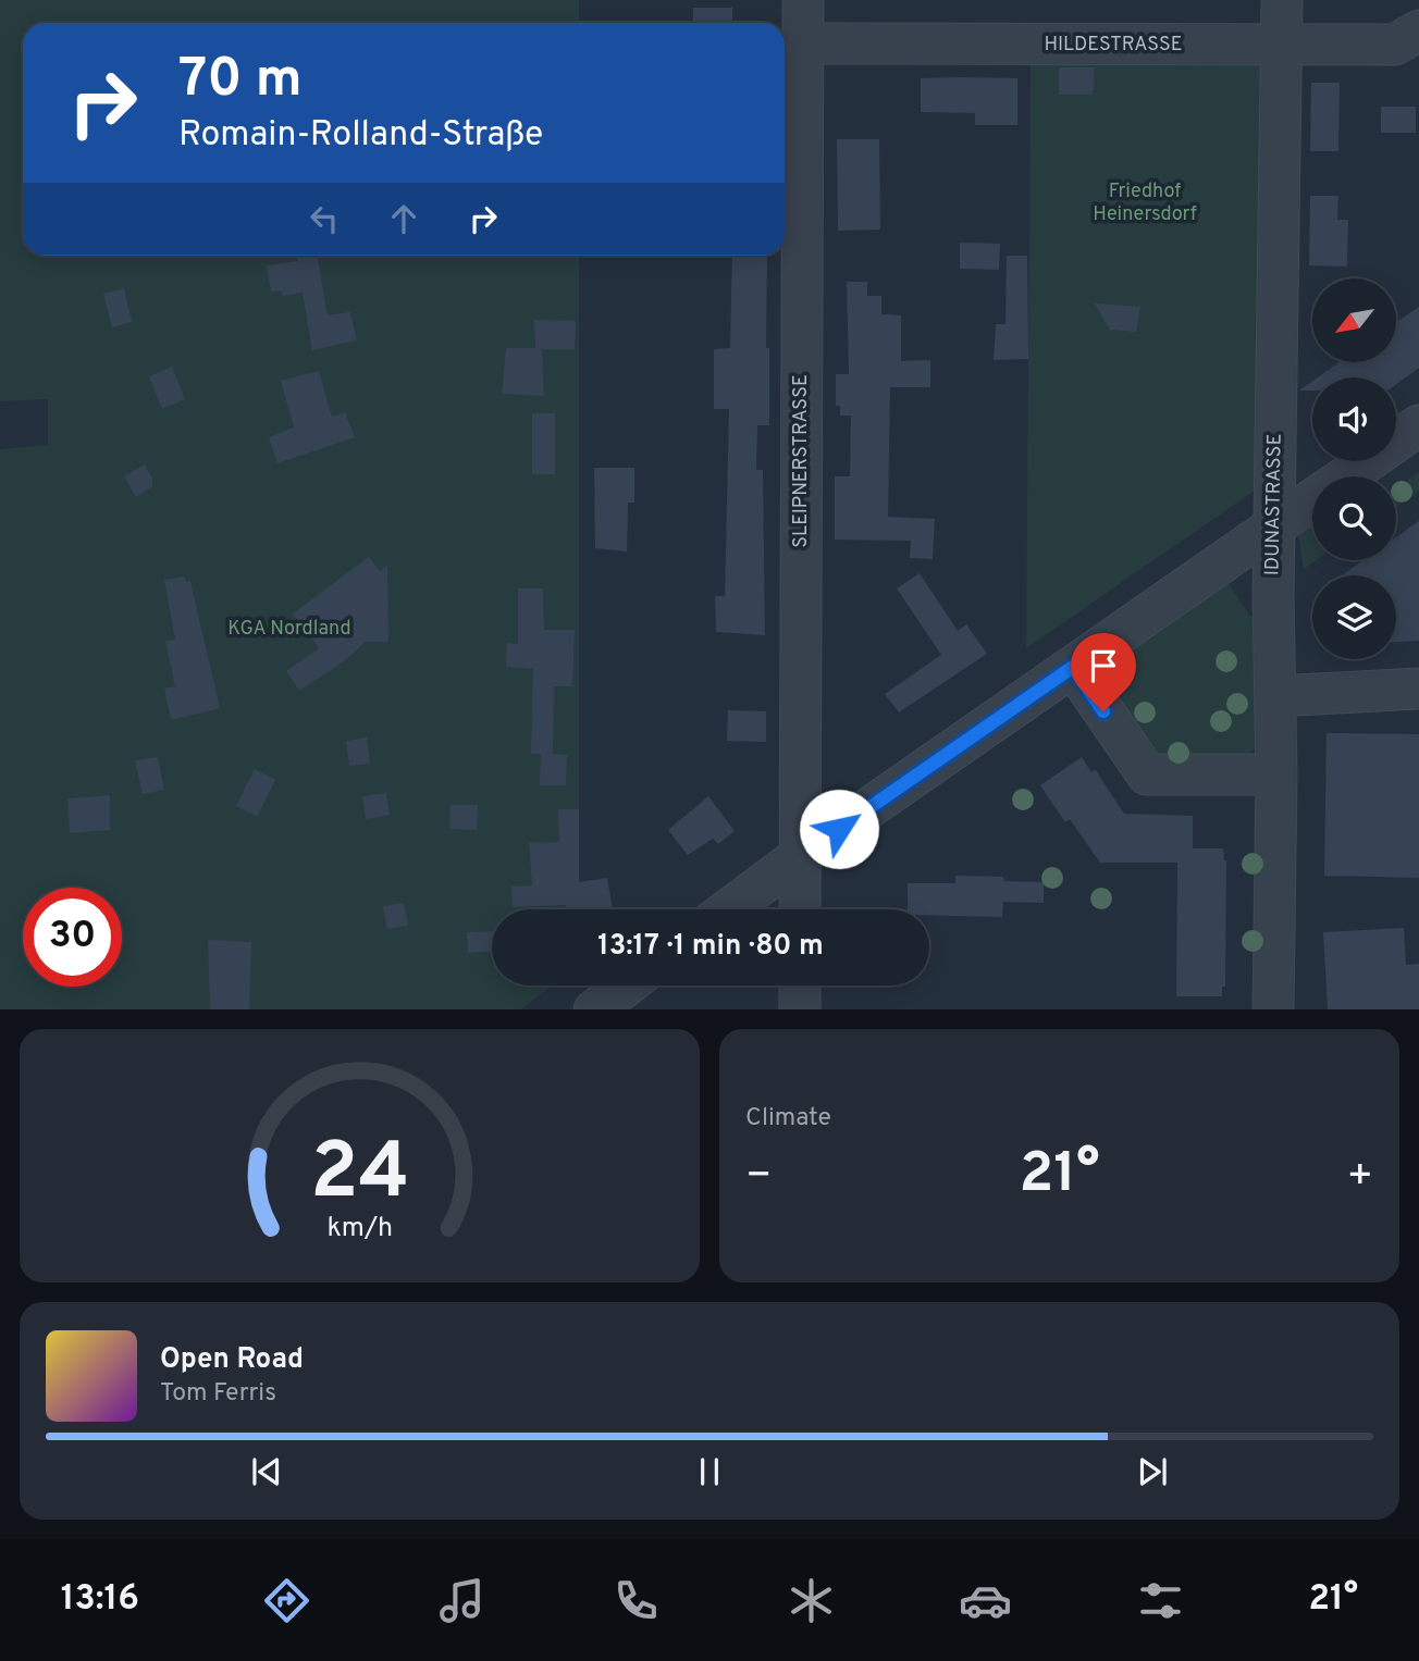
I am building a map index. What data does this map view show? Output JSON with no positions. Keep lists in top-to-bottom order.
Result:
{
  "streets": {
    "street": ["HILDESTRASSE", "SLEIPNERSTRASSE", "IDUNASTRASSE"]
  },
  "crossings": [
    ["HILDESTRASSE", "SLEIPNERSTRASSE"],
    ["HILDESTRASSE", "IDUNASTRASSE"]
  ],
  "parks": ["Friedhof Heinersdorf", "KGA Nordland"],
  "north": "bottom left",
  "page": {
    "turn": ["70 m", "Romain-Rolland-Straße"],
    "limit": "30",
    "trip": "13:17 · 1 min · 80 m",
    "tile": "Climate",
    "heat": ["−", "21°", "+"],
    "song": ["Open Road", "Tom Ferris"],
    "tabs": ["13:16", "21°"],
    "gauge": ["24", "km/h"]
  }
}
